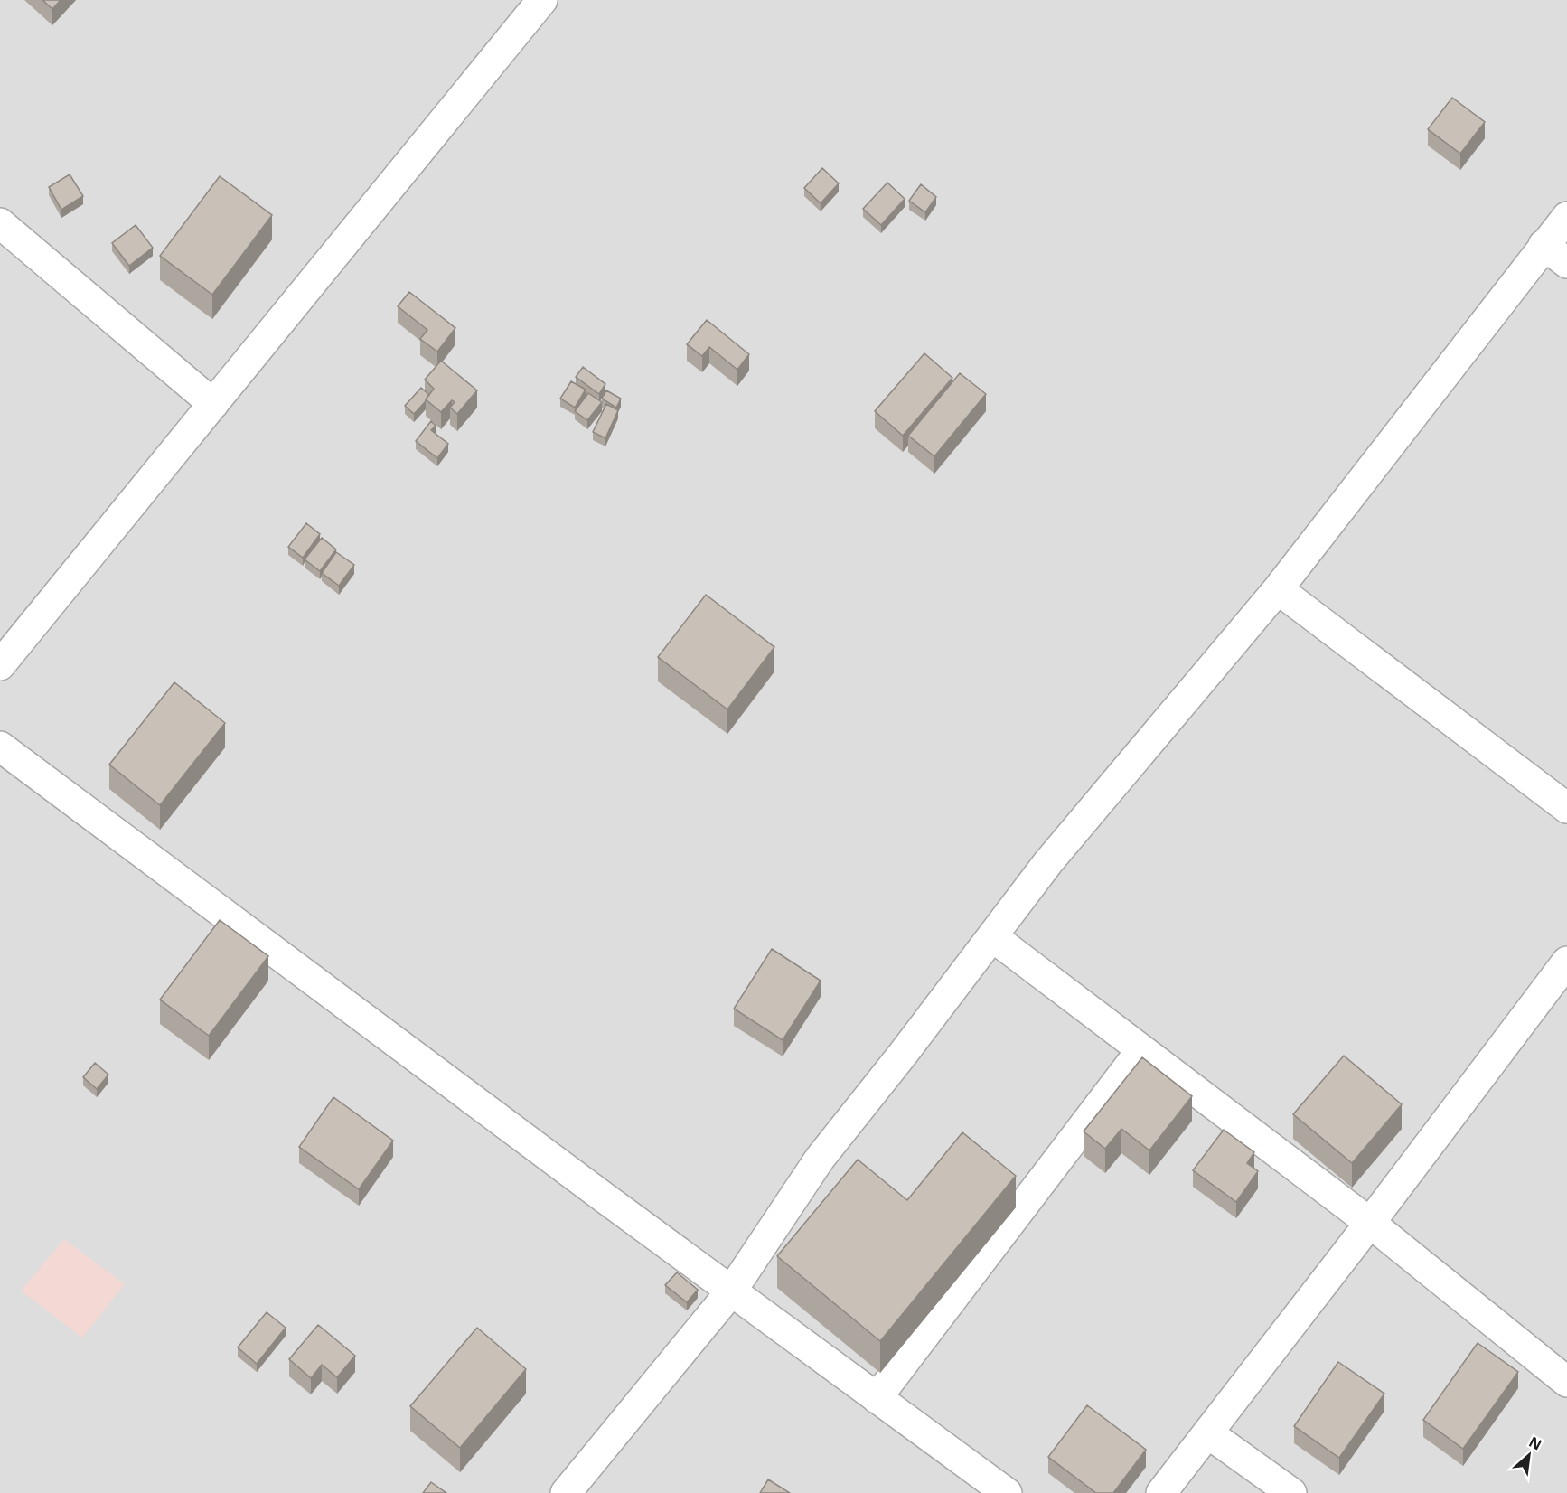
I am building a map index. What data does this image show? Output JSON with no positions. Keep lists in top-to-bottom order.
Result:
{
  "north": "top right"
}
